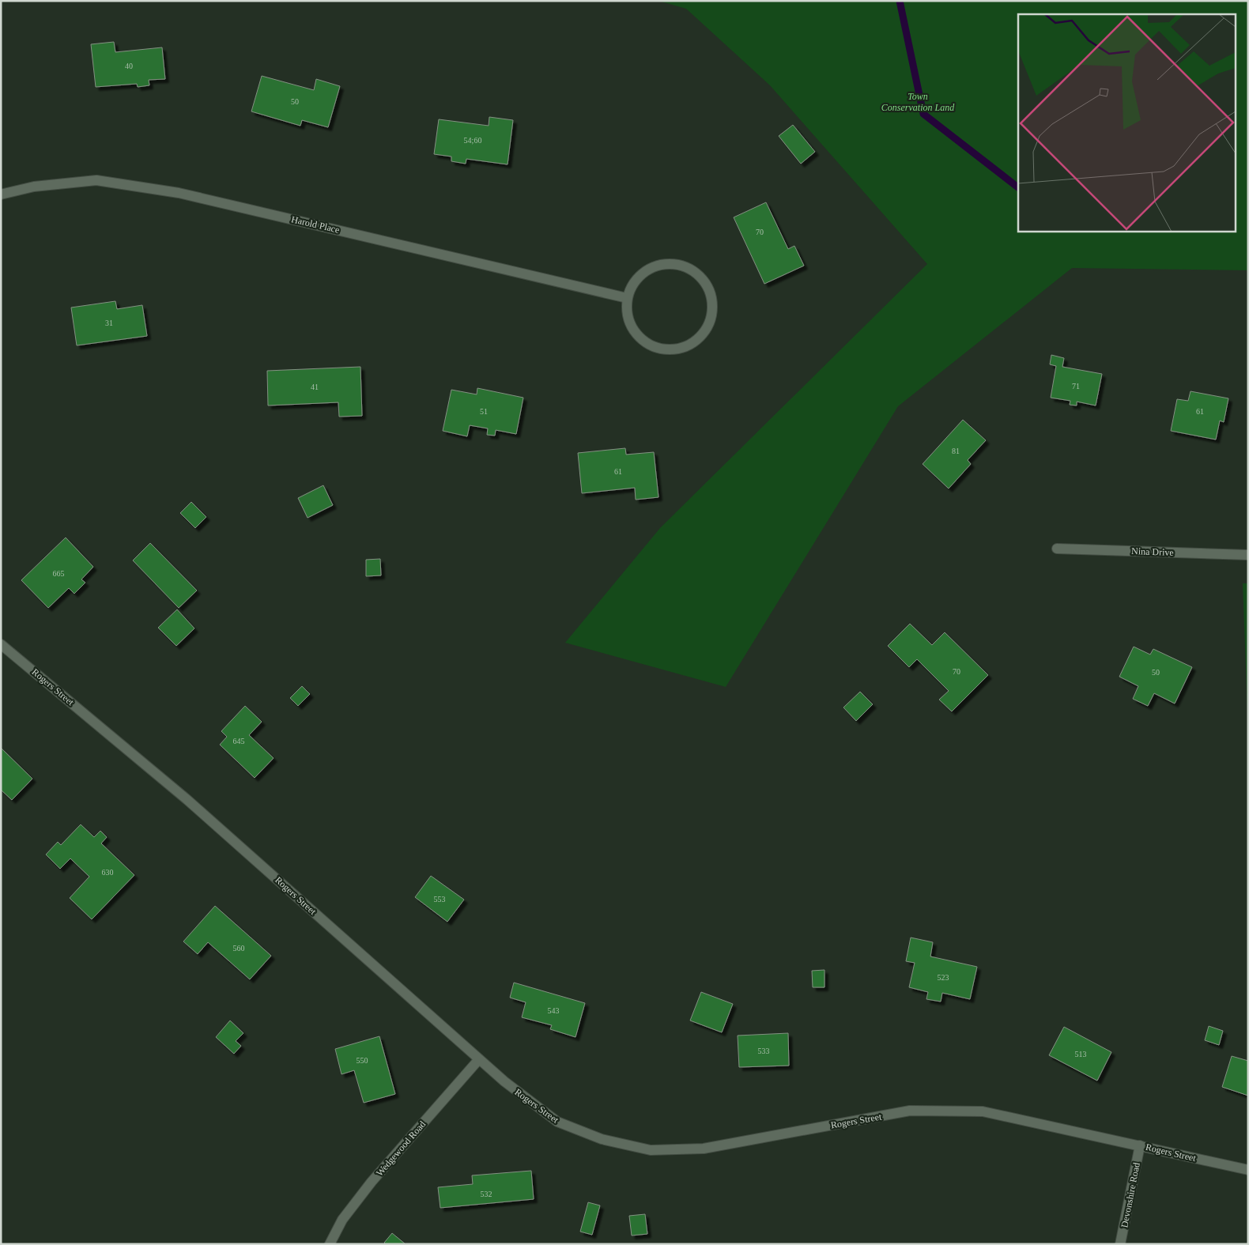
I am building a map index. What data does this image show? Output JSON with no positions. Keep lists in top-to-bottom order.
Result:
{
  "streets": {
    "street": [
      "Harold Place",
      "Nina Drive",
      "Rogers Street",
      "Wedgewood Road",
      "Devonshire Road"
    ]
  },
  "crossings": [
    ["Rogers Street", "Wedgewood Road"],
    ["Rogers Street", "Devonshire Road"]
  ],
  "parks": ["Town Conservation Land"],
  "house_numbers": [
    "40",
    "50",
    "54;60",
    "70",
    "31",
    "71",
    "41",
    "51",
    "61",
    "81",
    "61",
    "665",
    "70",
    "50",
    "645",
    "630",
    "553",
    "560",
    "523",
    "543",
    "533",
    "513",
    "550",
    "532"
  ]
}
